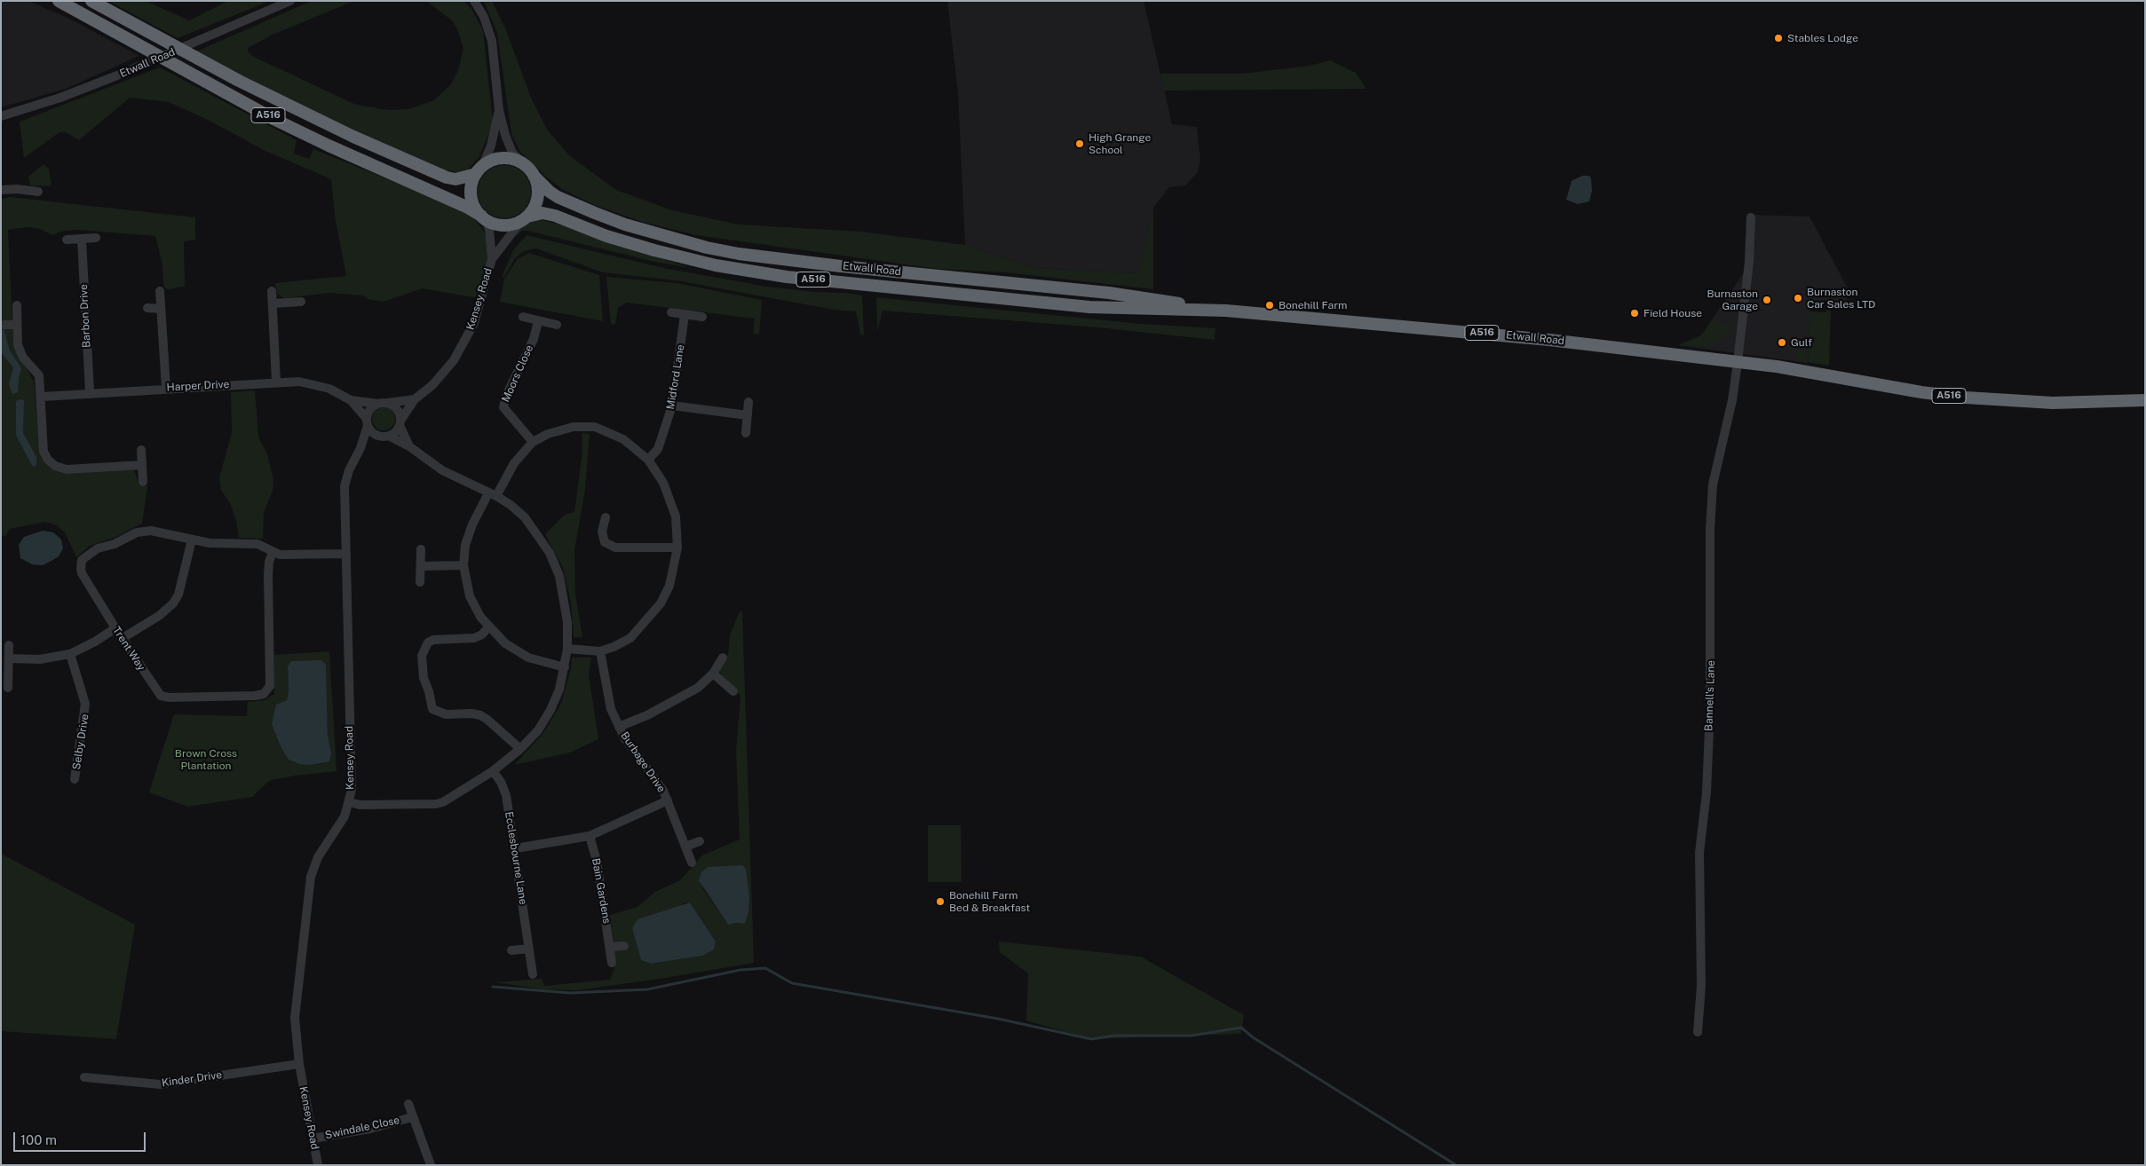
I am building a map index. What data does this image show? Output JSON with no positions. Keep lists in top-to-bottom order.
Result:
{
  "streets": {
    "highway": ["Etwall Road", "A516"],
    "street": [
      "Kensey Road",
      "Barbon Drive",
      "Moors Close",
      "Midford Lane",
      "Harper Drive",
      "Trent Way",
      "Bannell's Lane",
      "Selby Drive",
      "Burbage Drive",
      "Ecclesbourne Lane",
      "Bain Gardens",
      "Kinder Drive",
      "Swindale Close"
    ]
  },
  "crossings": [
    ["Etwall Road", "A516"],
    ["Etwall Road", "Kensey Road"],
    ["Etwall Road", "Bannell's Lane"],
    ["A516", "Kensey Road"],
    ["A516", "Bannell's Lane"],
    ["Kensey Road", "Harper Drive"],
    ["Kensey Road", "Trent Way"],
    ["Kensey Road", "Kinder Drive"],
    ["Kensey Road", "Swindale Close"],
    ["Barbon Drive", "Harper Drive"]
  ],
  "parks": ["Brown Cross Plantation"],
  "places": [
    "Stables Lodge",
    "High Grange School",
    "Burnaston Car Sales LTD",
    "Burnaston Garage",
    "Bonehill Farm",
    "Field House",
    "Gulf",
    "Bonehill Farm Bed & Breakfast"
  ],
  "scale_bar": "100 m"
}
